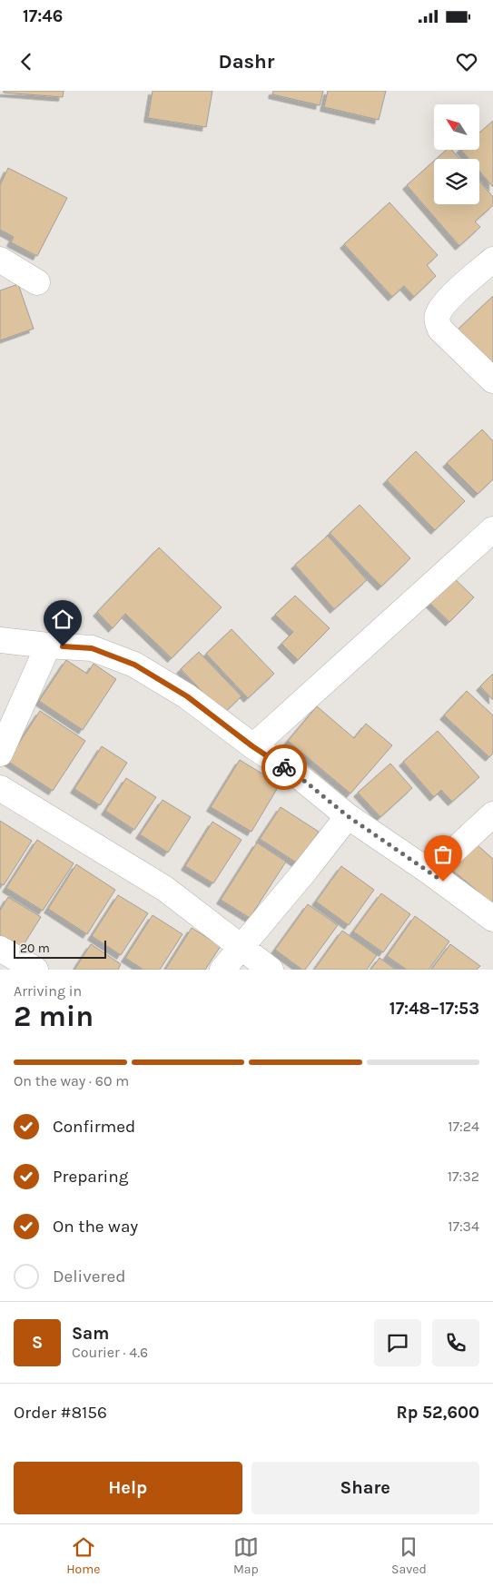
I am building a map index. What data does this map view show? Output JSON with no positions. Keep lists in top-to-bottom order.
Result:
{
  "scale_bar": "20 m",
  "north": "top left",
  "page": {
    "status": "17:46",
    "header": "Dashr",
    "scale": "20 m",
    "heading": ["2 min", "Arriving in", "17:48–17:53"],
    "panel": [
      "Sam",
      "Courier · 4.6",
      "Order #8156",
      "Rp 52,600"
    ],
    "bar": "On the way · 60 m",
    "list": [
      ["Confirmed", "17:24"],
      ["Preparing", "17:32"],
      ["On the way", "17:34"],
      "Delivered"
    ],
    "round": "S",
    "buttons": ["Help", "Share"],
    "tabs": ["Home", "Map", "Saved"]
  }
}
